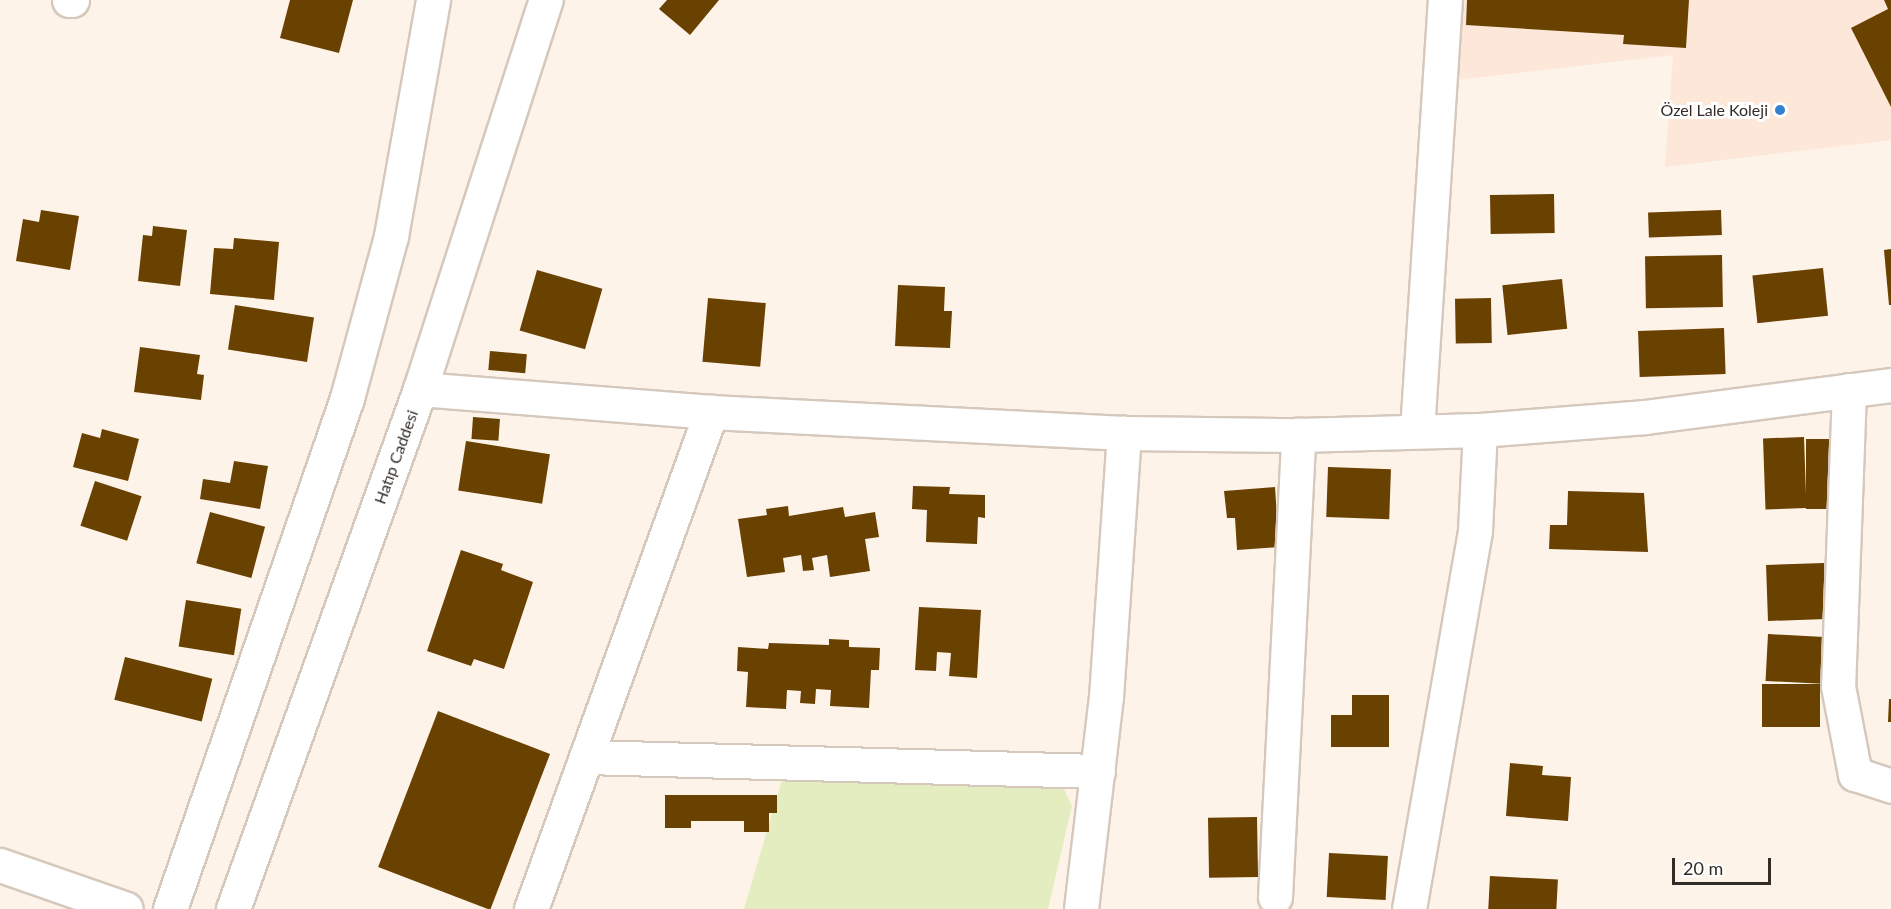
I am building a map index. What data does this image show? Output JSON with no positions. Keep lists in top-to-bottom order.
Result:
{
  "streets": {
    "street": ["Hatıp Caddesi"]
  },
  "places": ["Özel Lale Koleji"],
  "scale_bar": "20 m"
}
